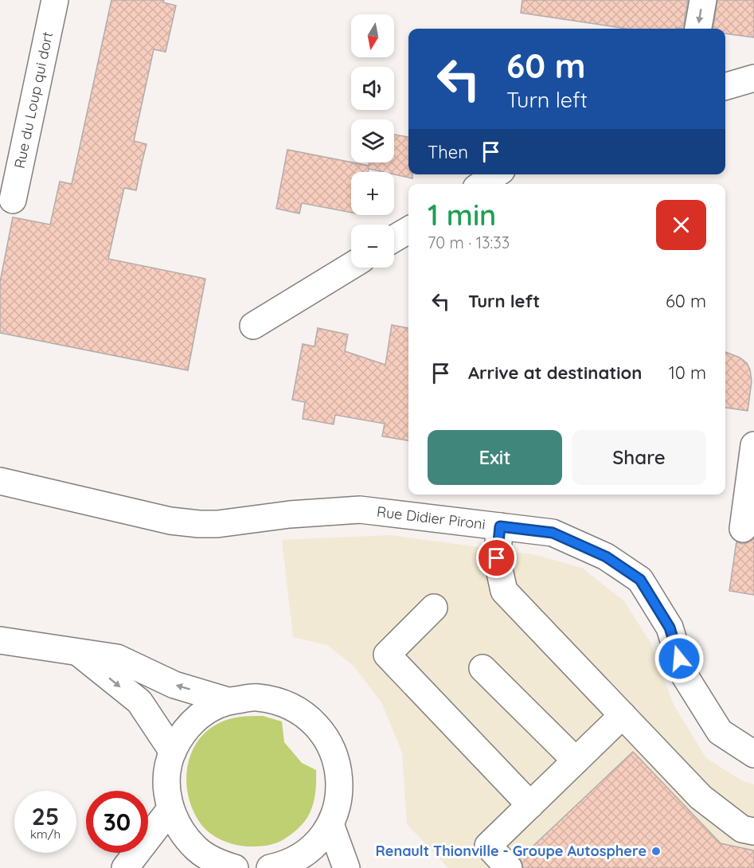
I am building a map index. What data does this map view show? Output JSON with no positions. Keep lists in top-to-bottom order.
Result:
{
  "streets": {
    "main road": ["Rue du Loup qui dort", "Rue Didier Pironi"]
  },
  "places": ["Renault Thionville - Groupe Autosphere"],
  "north": "bottom",
  "page": {
    "map_buttons": ["+", "−"],
    "turn": ["60 m", "Turn left"],
    "then": "Then",
    "heading": ["1 min", "70 m · 13:33"],
    "list": [
      {
        "name": "Turn left",
        "value": "60 m"
      },
      {
        "name": "Arrive at destination",
        "value": "10 m"
      }
    ],
    "buttons": ["Exit", "Share"],
    "speed": "25 km/h",
    "limit": "30"
  }
}
